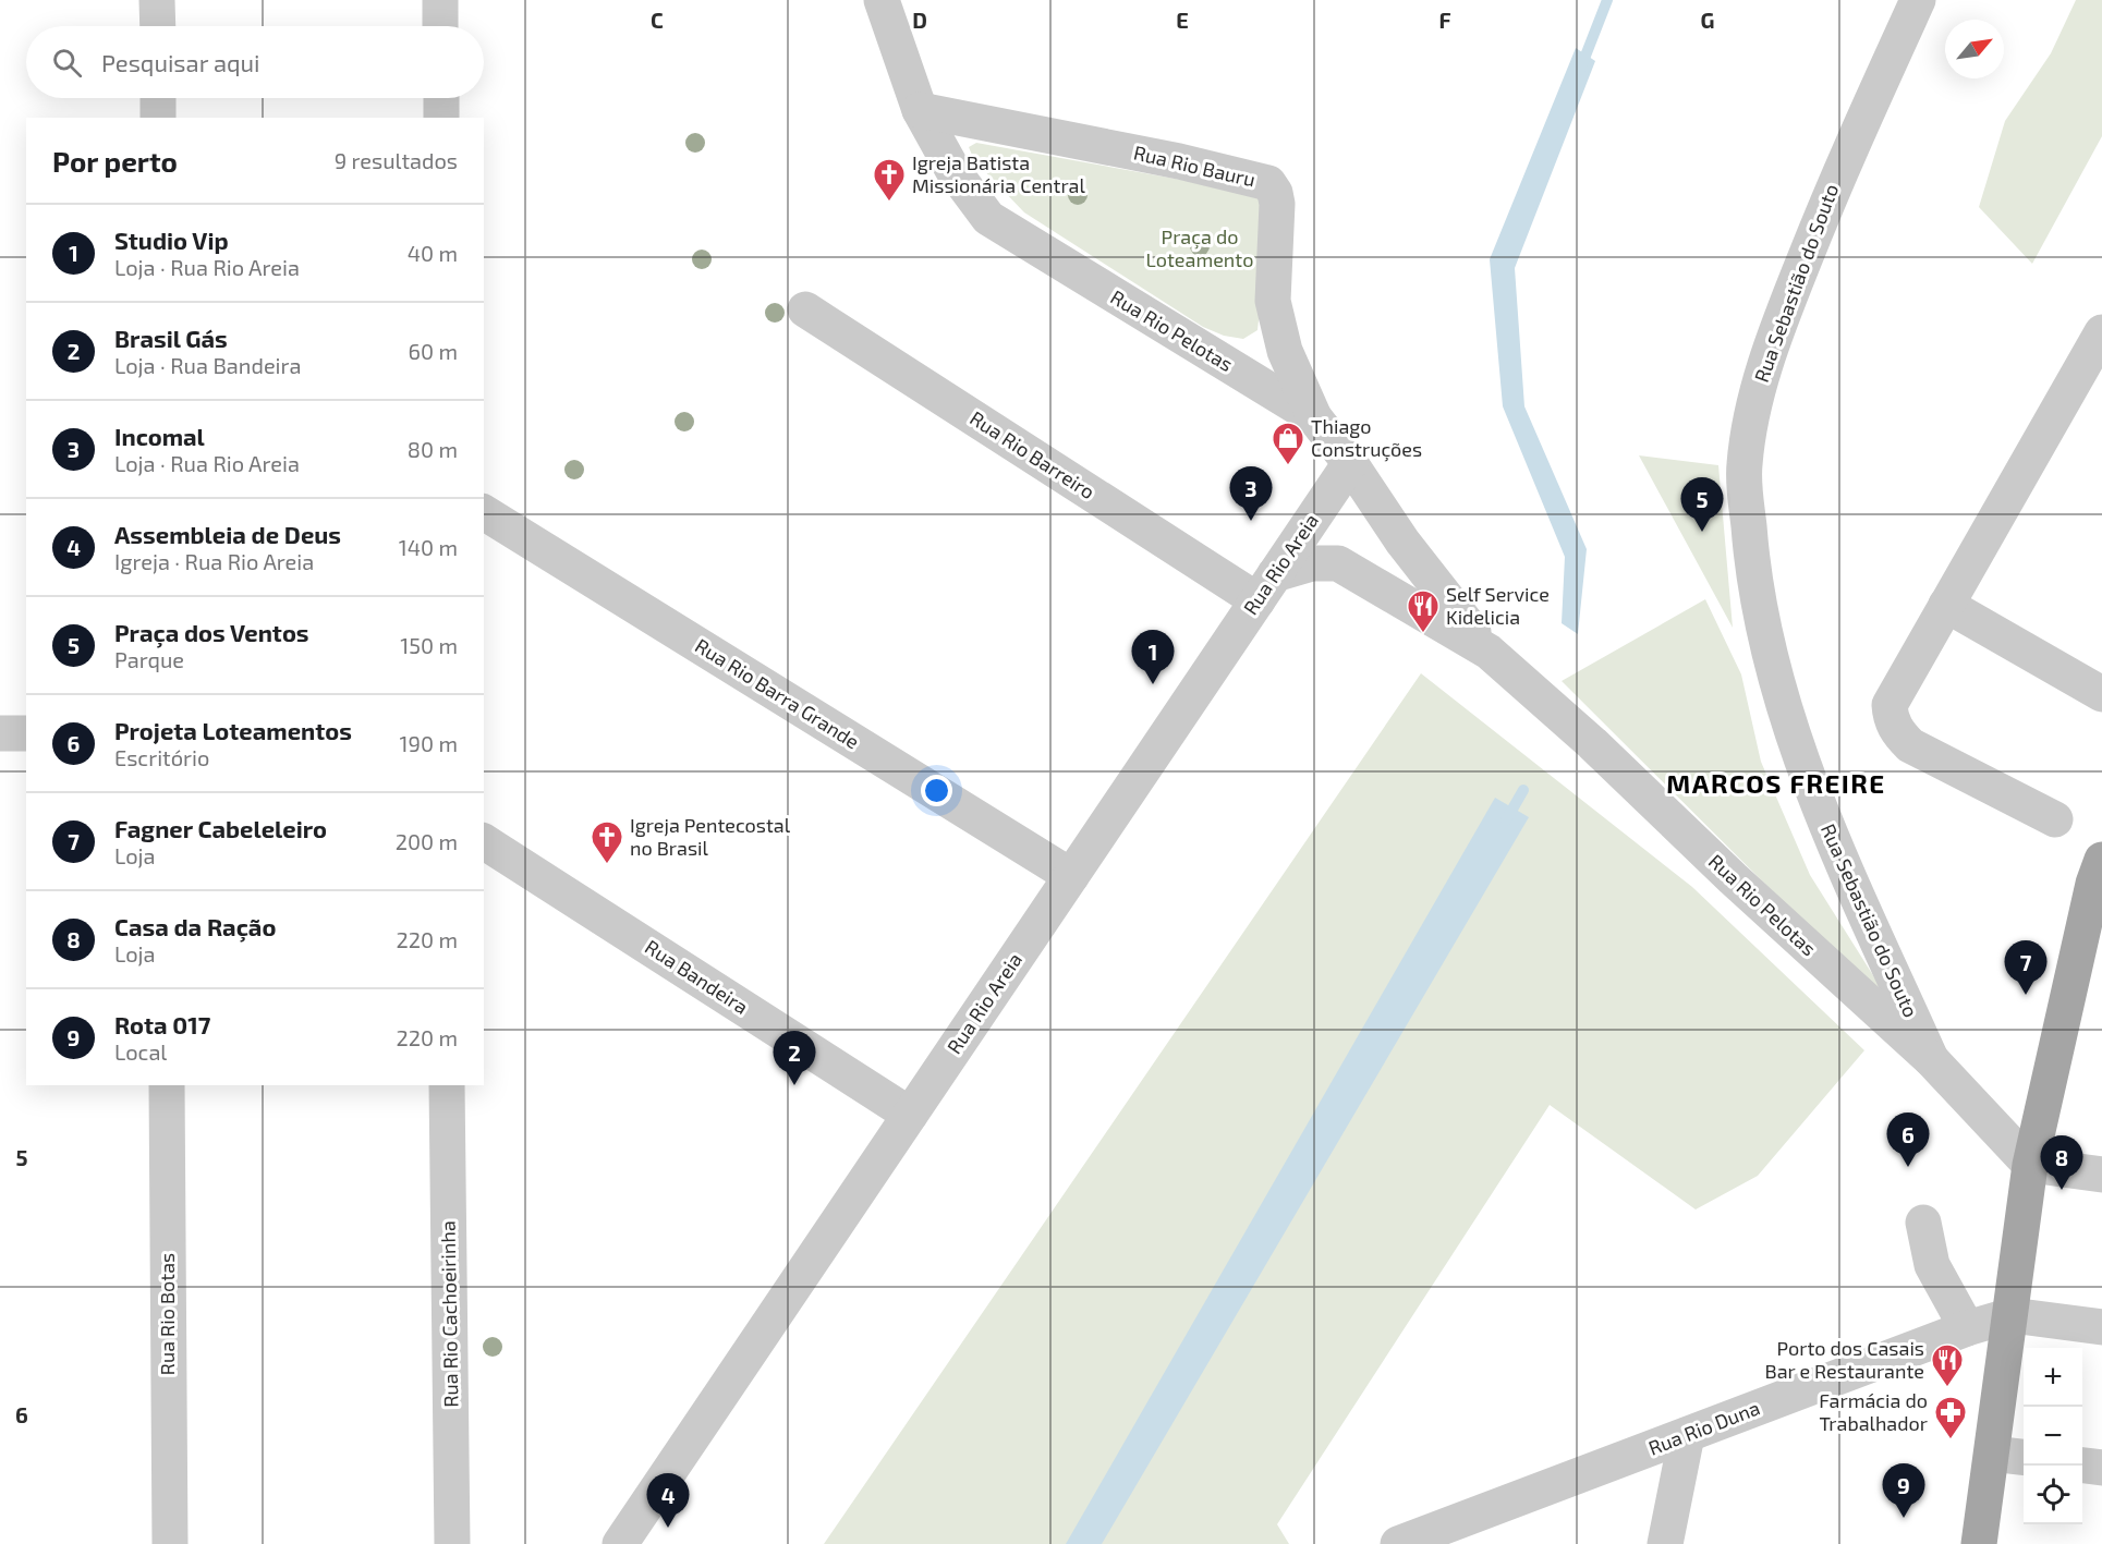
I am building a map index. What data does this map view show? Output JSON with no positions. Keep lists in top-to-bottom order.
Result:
{
  "streets": {
    "street": [
      "Rua Rio Bauru",
      "Rua Sebastião do Souto",
      "Rua Rio Pelotas",
      "Rua Rio Barreiro",
      "Rua Rio Areia",
      "Rua Rio Barra Grande",
      "Rua Bandeira",
      "Rua Rio Botas",
      "Rua Rio Cachoeirinha",
      "Rua Rio Duna"
    ]
  },
  "crossings": [
    ["Rua Rio Bauru", "Rua Rio Pelotas"],
    ["Rua Sebastião do Souto", "Rua Rio Pelotas"],
    ["Rua Rio Pelotas", "Rua Rio Barreiro"],
    ["Rua Rio Pelotas", "Rua Rio Areia"],
    ["Rua Rio Barreiro", "Rua Rio Areia"],
    ["Rua Rio Areia", "Rua Rio Barra Grande"],
    ["Rua Rio Areia", "Rua Bandeira"]
  ],
  "districts": ["MARCOS FREIRE"],
  "parks": ["Praça do Loteamento"],
  "places": {
    "church": ["Igreja Batista Missionária Central", "Igreja Pentecostal no Brasil"],
    "shop": ["Thiago Construções"],
    "restaurant": ["Self Service Kidelicia", "Porto dos Casais Bar e Restaurante"],
    "pharmacy": ["Farmácia do Trabalhador"]
  },
  "north": "top right",
  "page": {
    "search": "Pesquisar aqui",
    "heading": ["Por perto", "9 resultados"],
    "list": [
      {
        "mark": "1",
        "name": "Studio Vip",
        "note": "Loja · Rua Rio Areia",
        "value": "40 m"
      },
      {
        "mark": "2",
        "name": "Brasil Gás",
        "note": "Loja · Rua Bandeira",
        "value": "60 m"
      },
      {
        "mark": "3",
        "name": "Incomal",
        "note": "Loja · Rua Rio Areia",
        "value": "80 m"
      },
      {
        "mark": "4",
        "name": "Assembleia de Deus",
        "note": "Igreja · Rua Rio Areia",
        "value": "140 m"
      },
      {
        "mark": "5",
        "name": "Praça dos Ventos",
        "note": "Parque",
        "value": "150 m"
      },
      {
        "mark": "6",
        "name": "Projeta Loteamentos",
        "note": "Escritório",
        "value": "190 m"
      },
      {
        "mark": "7",
        "name": "Fagner Cabeleleiro",
        "note": "Loja",
        "value": "200 m"
      },
      {
        "mark": "8",
        "name": "Casa da Ração",
        "note": "Loja",
        "value": "220 m"
      },
      {
        "mark": "9",
        "name": "Rota 017",
        "note": "Local",
        "value": "220 m"
      }
    ],
    "pins": [
      "3",
      "5",
      "1",
      "7",
      "2",
      "6",
      "8",
      "9",
      "4"
    ],
    "map_buttons": ["+", "−"]
  },
  "grid": {
    "columns": [
      "C",
      "D",
      "E",
      "F",
      "G"
    ],
    "rows": ["5", "6"]
  }
}
